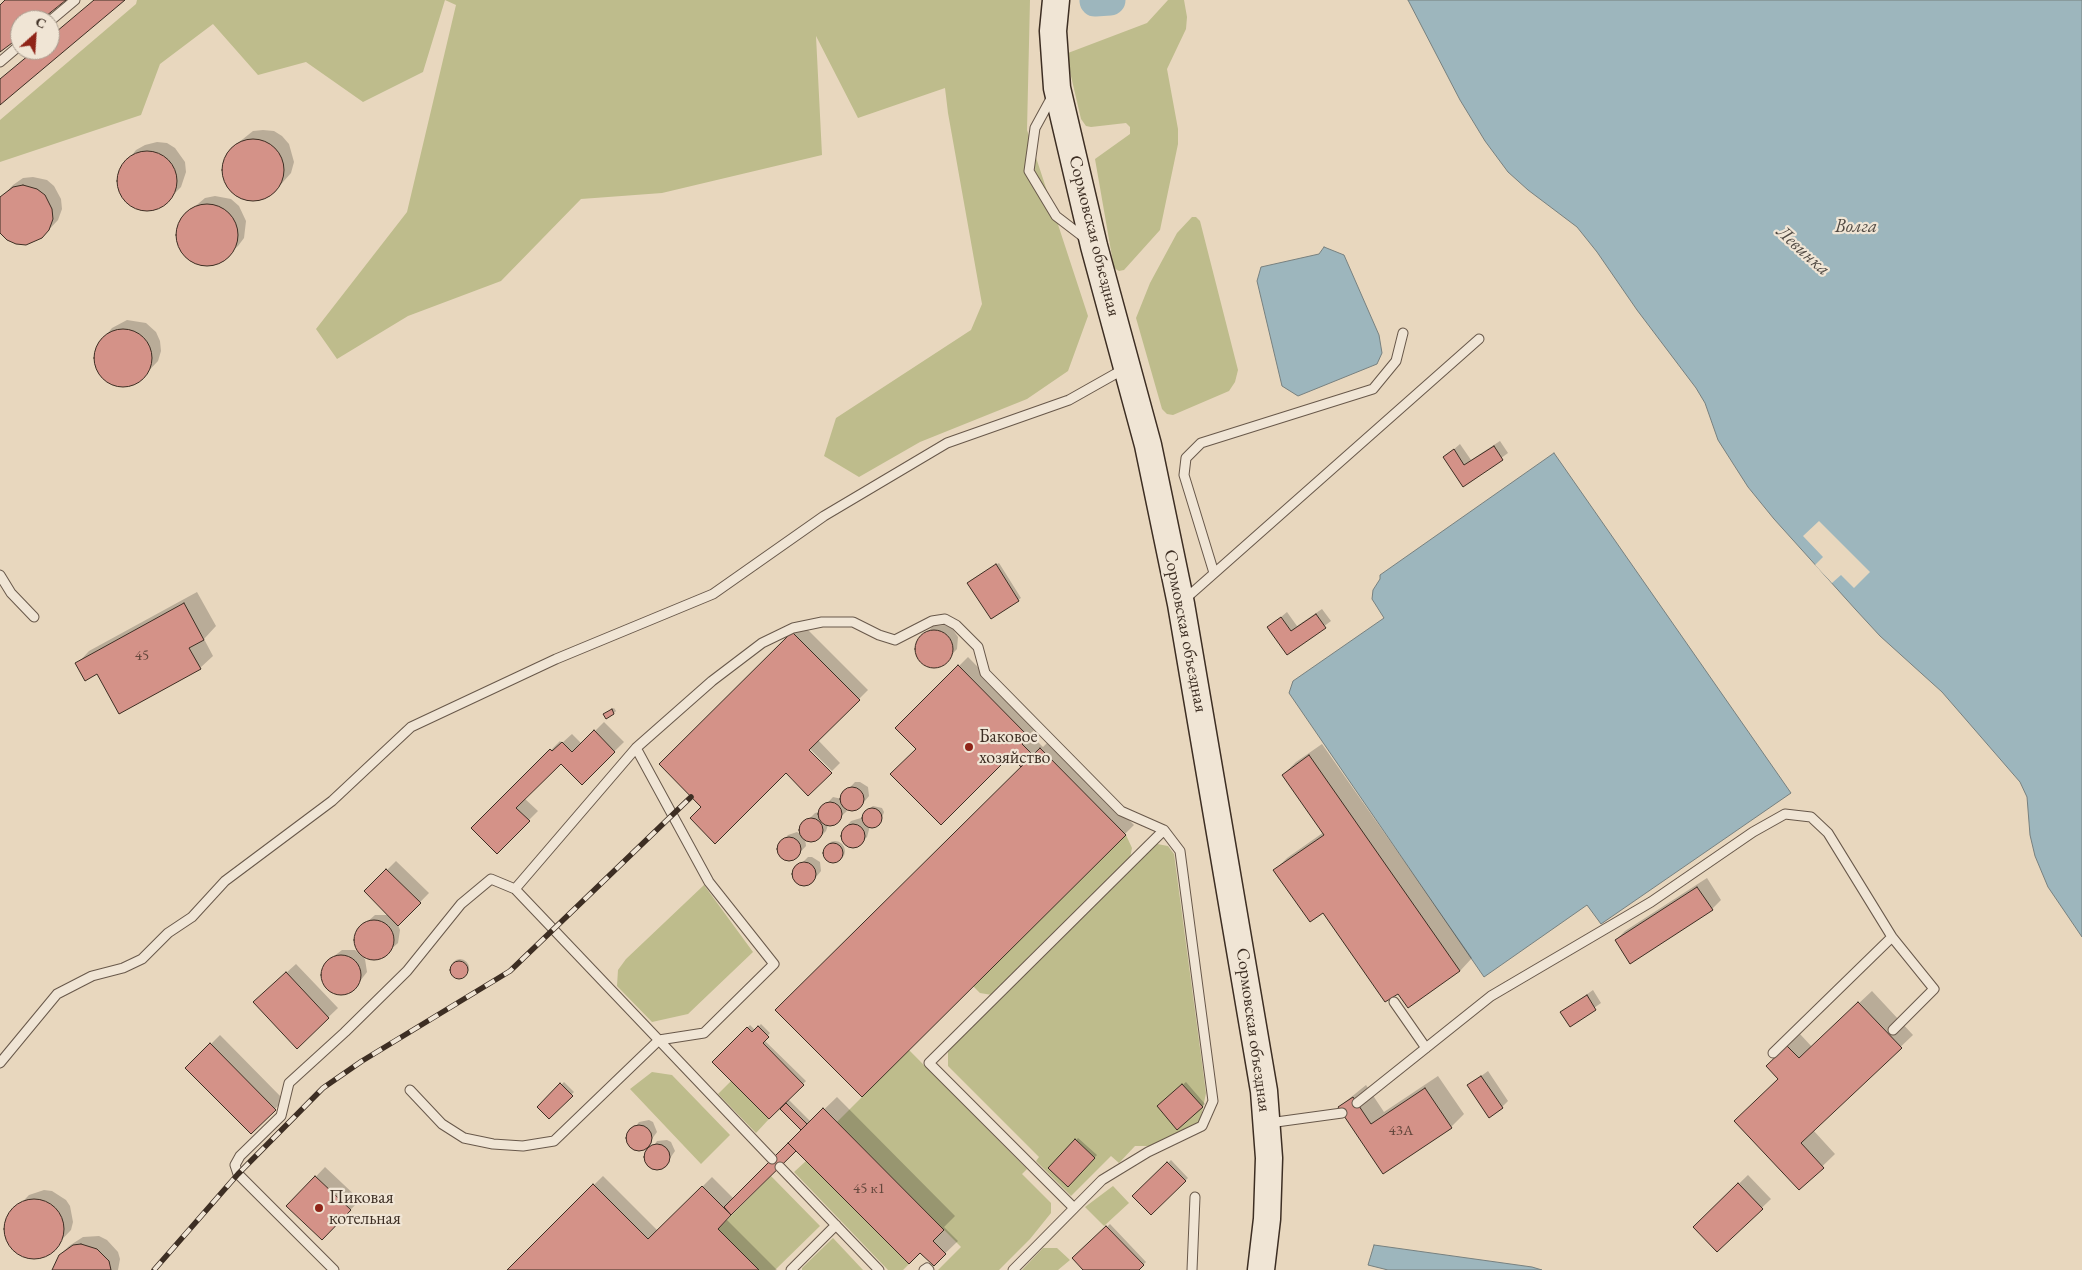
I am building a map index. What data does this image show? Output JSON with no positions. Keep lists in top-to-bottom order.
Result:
{
  "streets": {
    "street": ["Сормовская объездная"]
  },
  "water": ["Волга", "Левинка"],
  "places": ["Баковое хозяйство", "Пиковая котельная"],
  "house_numbers": ["45", "43А", "45 к1"],
  "north": "top right"
}
